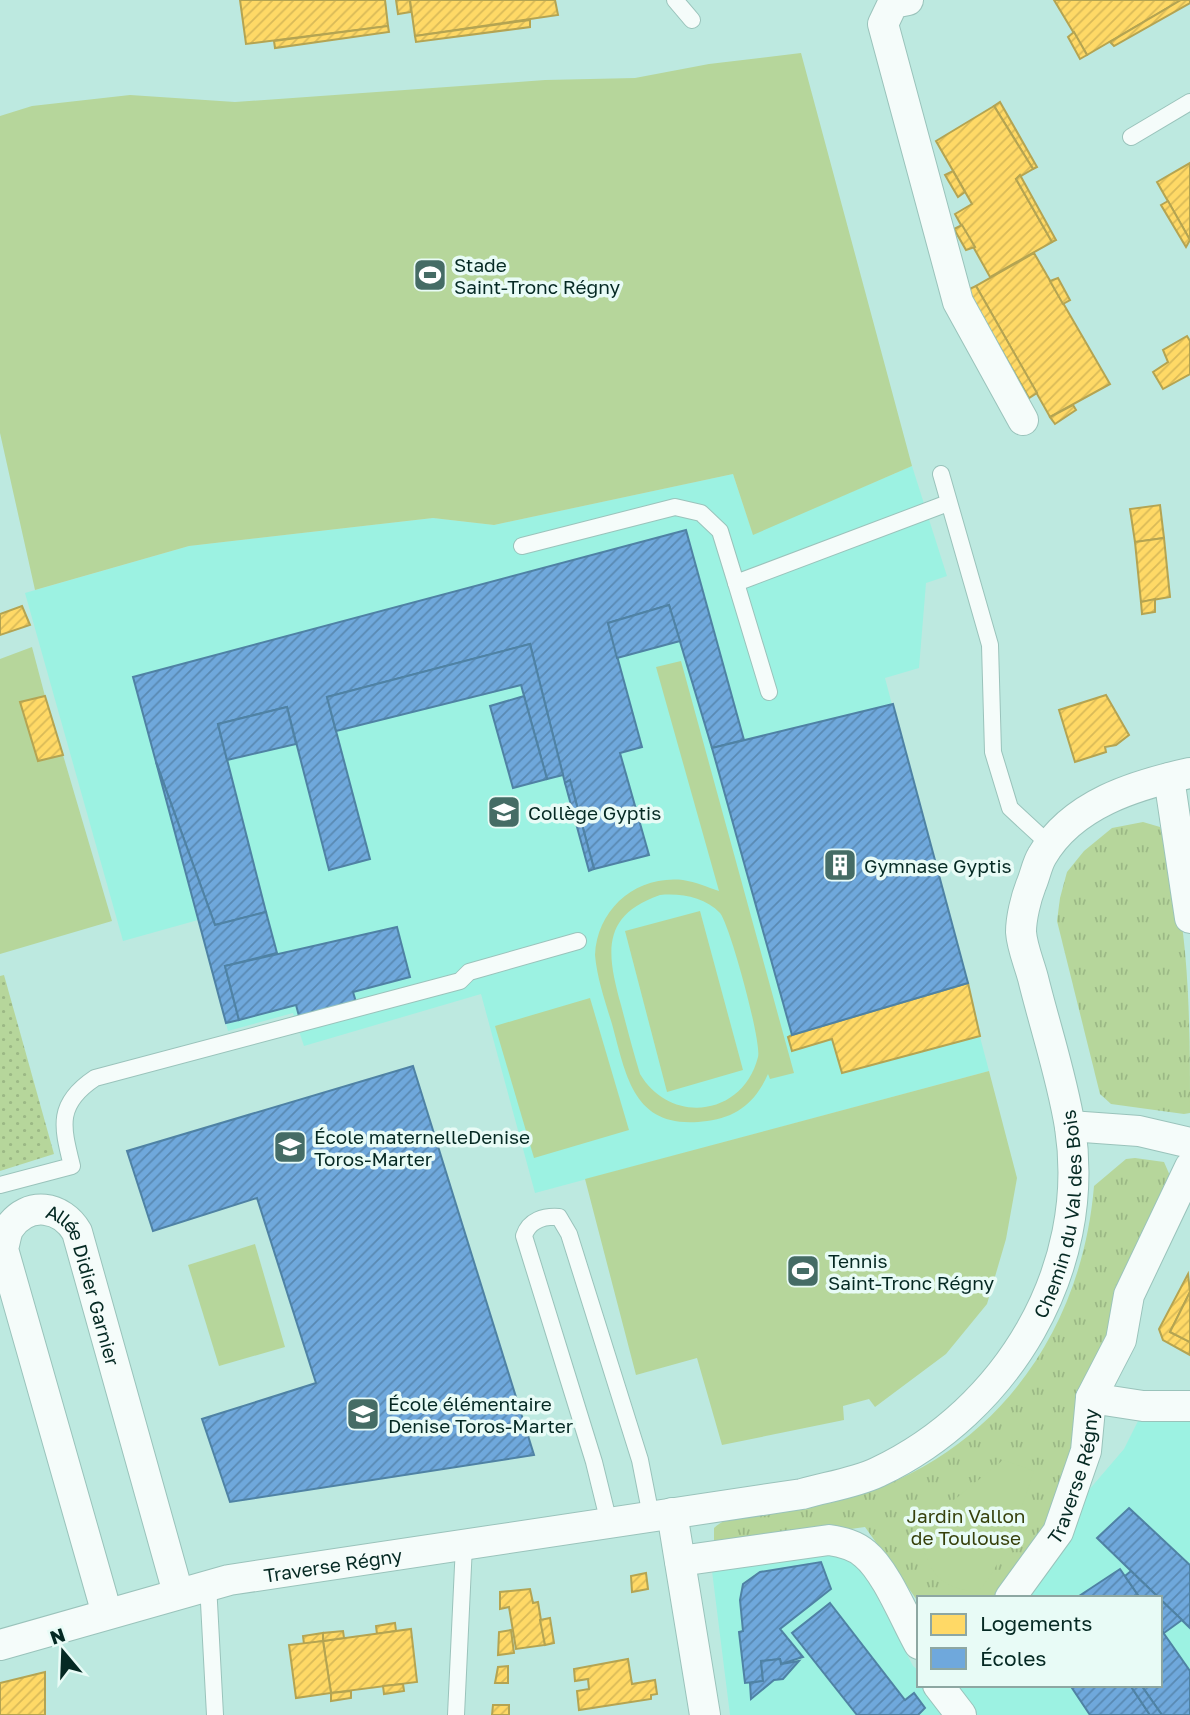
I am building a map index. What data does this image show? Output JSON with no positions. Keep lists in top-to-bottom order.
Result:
{
  "streets": {
    "street": ["Chemin du Val des Bois", "Allée Didier Garnier", "Traverse Régny"]
  },
  "crossings": [
    ["Chemin du Val des Bois", "Traverse Régny"],
    ["Allée Didier Garnier", "Traverse Régny"]
  ],
  "parks": ["Jardin Vallon de Toulouse"],
  "places": {
    "sports": ["Stade Saint-Tronc Régny", "Tennis Saint-Tronc Régny"],
    "school or university": ["Collège Gyptis", "École maternelleDenise Toros-Marter", "École élémentaire Denise Toros-Marter"],
    "building": ["Gymnase Gyptis"]
  },
  "legend": ["Logements", "Écoles"],
  "north": "top"
}
